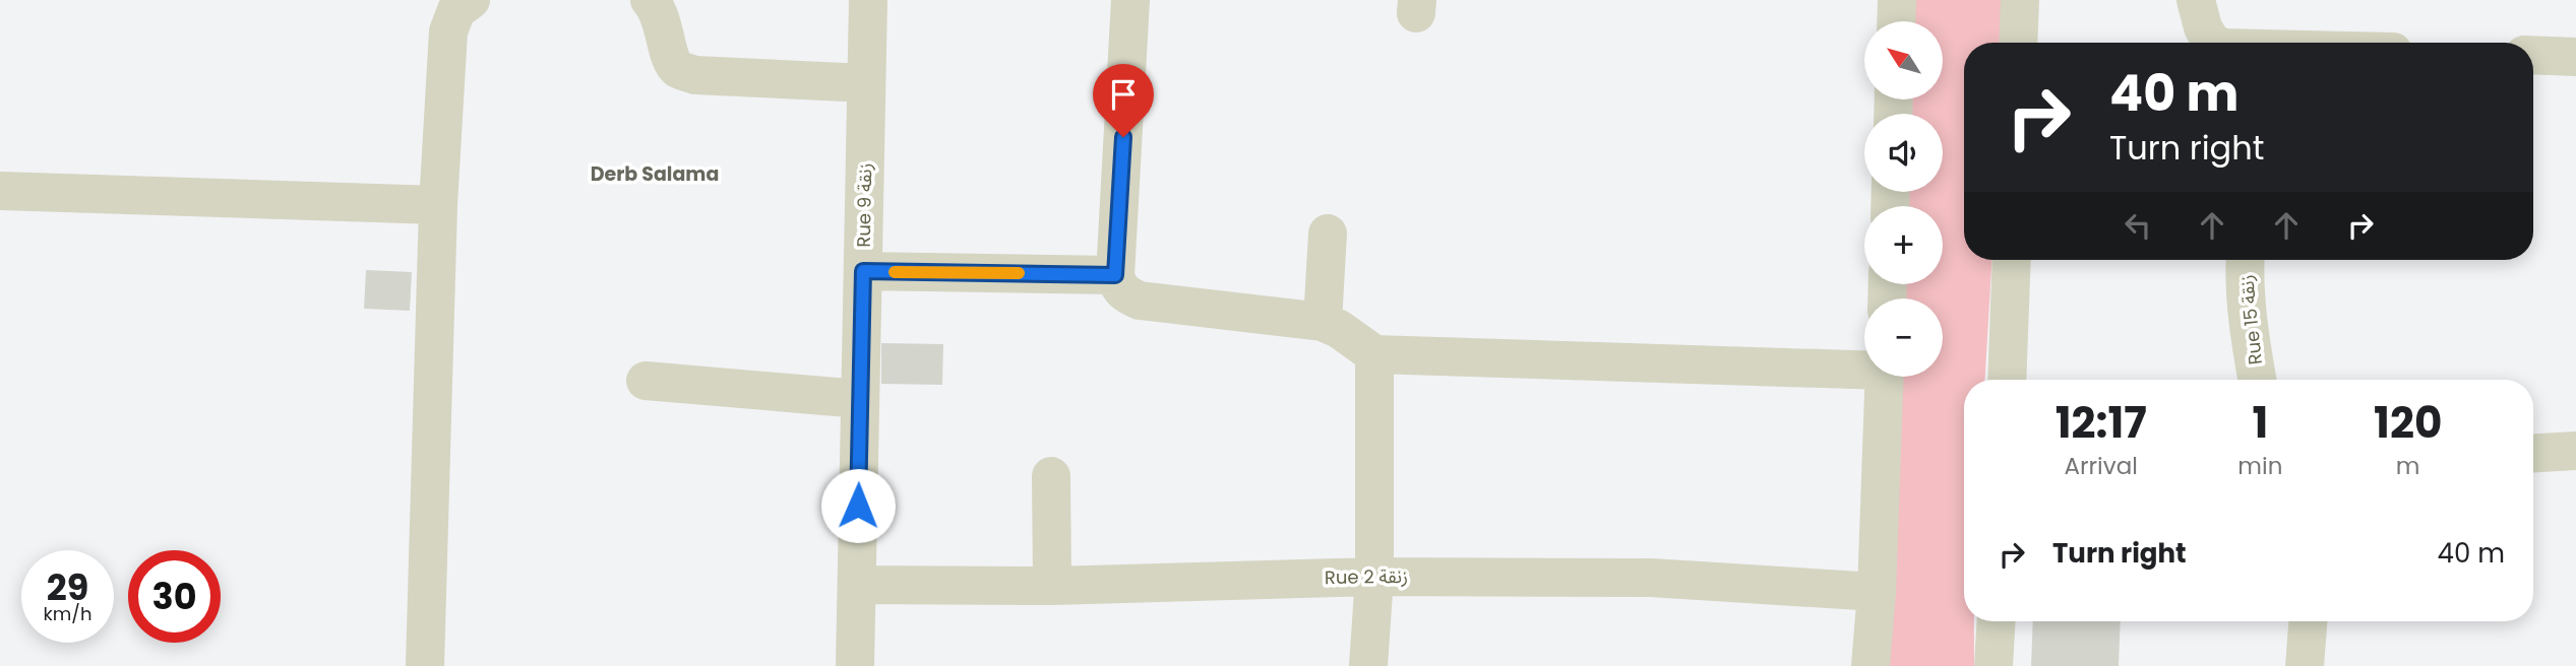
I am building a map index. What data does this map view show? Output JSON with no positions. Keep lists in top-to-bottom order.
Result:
{
  "streets": {
    "street": ["Rue 9 زنقة", "Rue 15 زنقة", "Rue 2 زنقة"]
  },
  "crossings": [
    ["Rue 9 زنقة", "Rue 2 زنقة"]
  ],
  "districts": ["Derb Salama"],
  "north": "top left",
  "page": {
    "map_buttons": ["+", "−"],
    "turn": ["40 m", "Turn right"],
    "eta": [
      "12:17",
      "Arrival",
      "1",
      "min",
      "120",
      "m"
    ],
    "list": [
      {
        "name": "Turn right",
        "value": "40 m"
      }
    ],
    "speed": "29 km/h",
    "limit": "30"
  }
}
